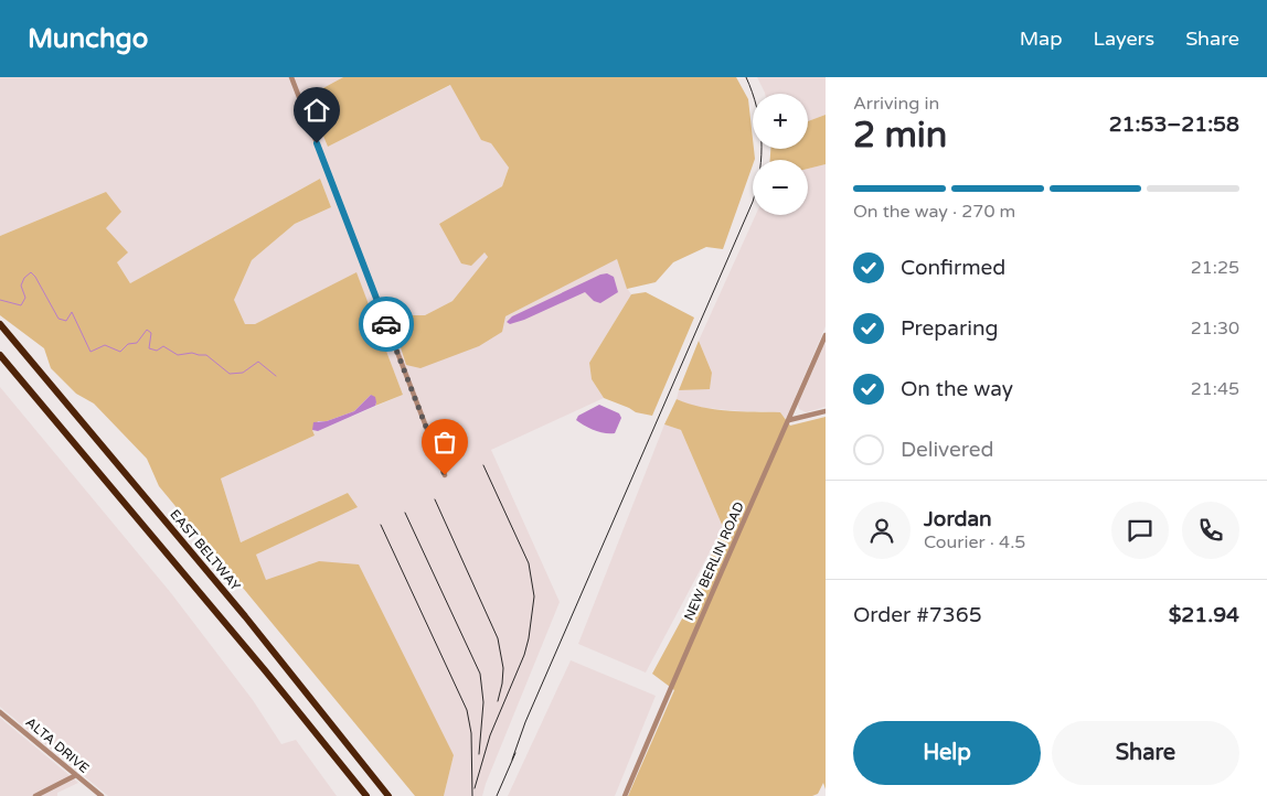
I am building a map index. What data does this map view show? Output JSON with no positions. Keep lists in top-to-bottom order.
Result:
{
  "streets": {
    "highway": ["EAST BELTWAY"],
    "street": ["NEW BERLIN ROAD", "ALTA DRIVE"]
  },
  "page": {
    "header": "Munchgo",
    "nav": ["Map", "Layers", "Share"],
    "heading": ["2 min", "Arriving in", "21:53–21:58"],
    "panel": [
      "Jordan",
      "Courier · 4.5",
      "Order #7365",
      "$21.94"
    ],
    "map_buttons": ["+", "−"],
    "bar": "On the way · 270 m",
    "list": [
      ["Confirmed", "21:25"],
      ["Preparing", "21:30"],
      ["On the way", "21:45"],
      "Delivered"
    ],
    "buttons": ["Help", "Share"]
  }
}
